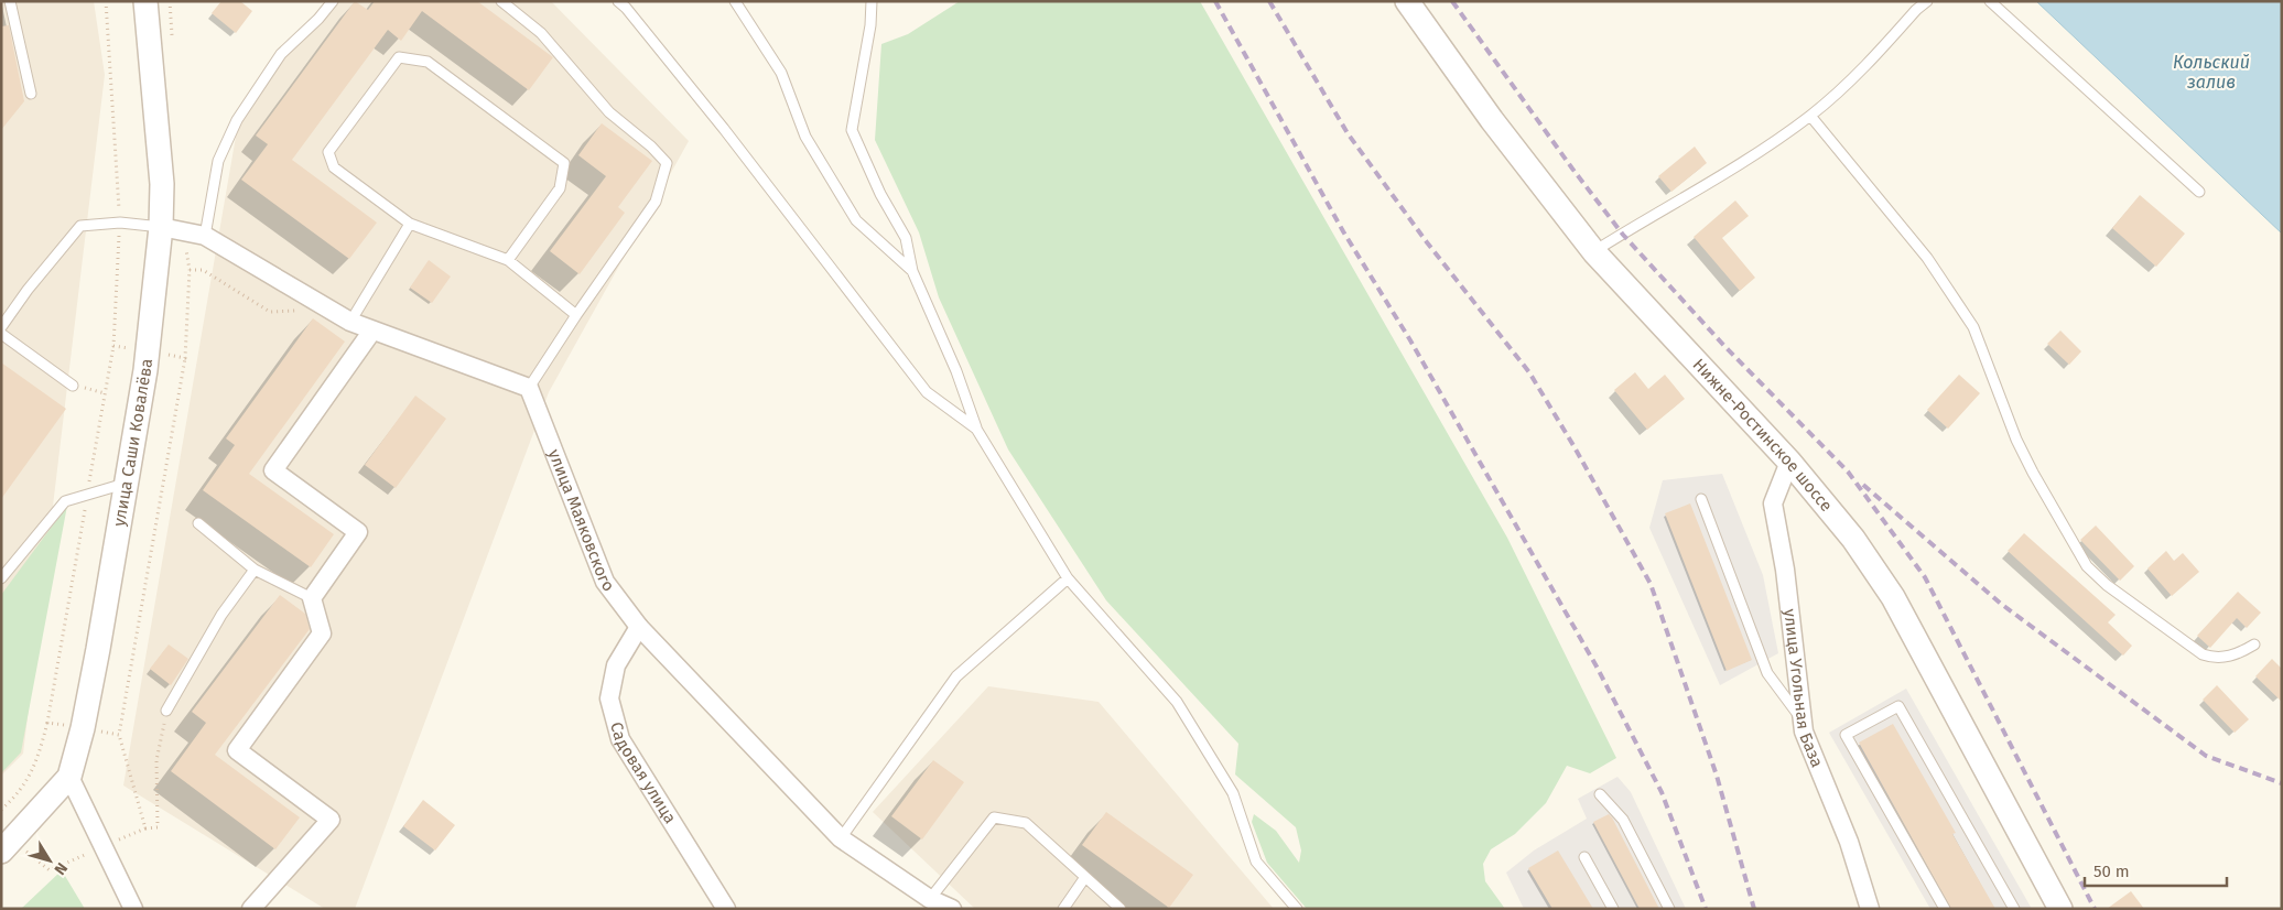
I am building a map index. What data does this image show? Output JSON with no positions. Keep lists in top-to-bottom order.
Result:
{
  "streets": {
    "street": [
      "Нижне-Ростинское шоссе",
      "улица Саши Ковалёва",
      "улица Маяковского",
      "улица Угольная База",
      "Садовая улица"
    ]
  },
  "crossings": [
    ["Нижне-Ростинское шоссе", "улица Угольная База"],
    ["улица Маяковского", "Садовая улица"]
  ],
  "water": ["Кольский залив"],
  "scale_bar": "50 m",
  "north": "bottom right"
}
